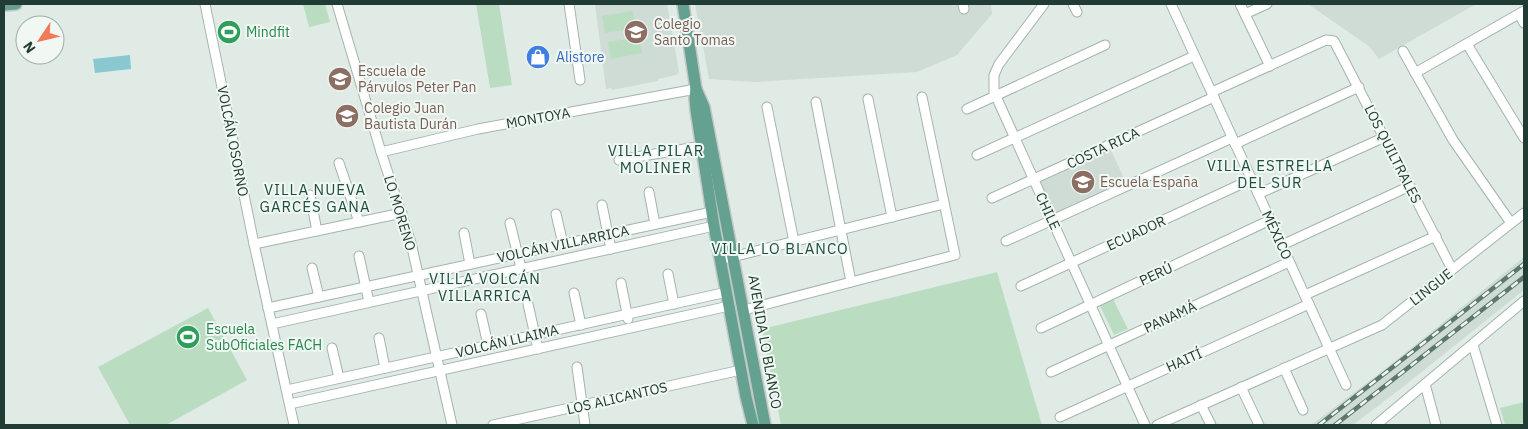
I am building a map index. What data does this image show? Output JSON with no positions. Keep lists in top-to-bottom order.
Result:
{
  "streets": {
    "main road": ["AVENIDA LO BLANCO"],
    "street": [
      "MONTOYA",
      "VOLCÁN OSORNO",
      "COSTA RICA",
      "LOS QUILTRALES",
      "CHILE",
      "LO MORENO",
      "ECUADOR",
      "MÉXICO",
      "VOLCÁN VILLARRICA",
      "PERÚ",
      "LINGUE",
      "PANAMÁ",
      "VOLCÁN LLAIMA",
      "HAITÍ",
      "LOS ALICANTOS"
    ]
  },
  "crossings": [
    ["MONTOYA", "LO MORENO"],
    ["MONTOYA", "AVENIDA LO BLANCO"],
    ["VOLCÁN OSORNO", "VOLCÁN VILLARRICA"],
    ["VOLCÁN OSORNO", "VOLCÁN LLAIMA"],
    ["COSTA RICA", "LOS QUILTRALES"],
    ["COSTA RICA", "CHILE"],
    ["COSTA RICA", "MÉXICO"],
    ["LOS QUILTRALES", "LINGUE"],
    ["CHILE", "ECUADOR"],
    ["CHILE", "PERÚ"],
    ["CHILE", "PANAMÁ"],
    ["CHILE", "HAITÍ"],
    ["LO MORENO", "VOLCÁN VILLARRICA"],
    ["LO MORENO", "VOLCÁN LLAIMA"],
    ["ECUADOR", "MÉXICO"],
    ["MÉXICO", "PERÚ"],
    ["MÉXICO", "LINGUE"],
    ["MÉXICO", "PANAMÁ"],
    ["MÉXICO", "HAITÍ"],
    ["VOLCÁN VILLARRICA", "AVENIDA LO BLANCO"],
    ["VOLCÁN LLAIMA", "AVENIDA LO BLANCO"],
    ["AVENIDA LO BLANCO", "LOS ALICANTOS"]
  ],
  "districts": [
    "VILLA PILAR MOLINER",
    "VILLA ESTRELLA DEL SUR",
    "VILLA NUEVA GARCÉS GANA",
    "VILLA LO BLANCO",
    "VILLA VOLCÁN VILLARRICA"
  ],
  "places": {
    "sports": ["Mindfit", "Escuela SubOficiales FACH"],
    "school or university": [
      "Colegio Santo Tomas",
      "Escuela de Párvulos Peter Pan",
      "Colegio Juan Bautista Durán",
      "Escuela España"
    ],
    "shop": ["Alistore"]
  },
  "north": "bottom left"
}
